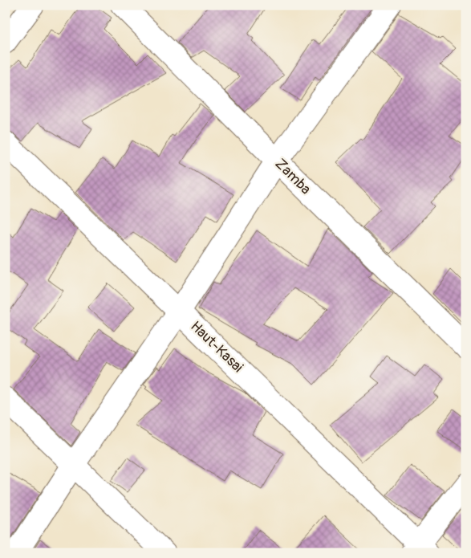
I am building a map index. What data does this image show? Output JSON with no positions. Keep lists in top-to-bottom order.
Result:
{
  "streets": {
    "street": ["Zamba", "Haut-Kasai"]
  }
}
